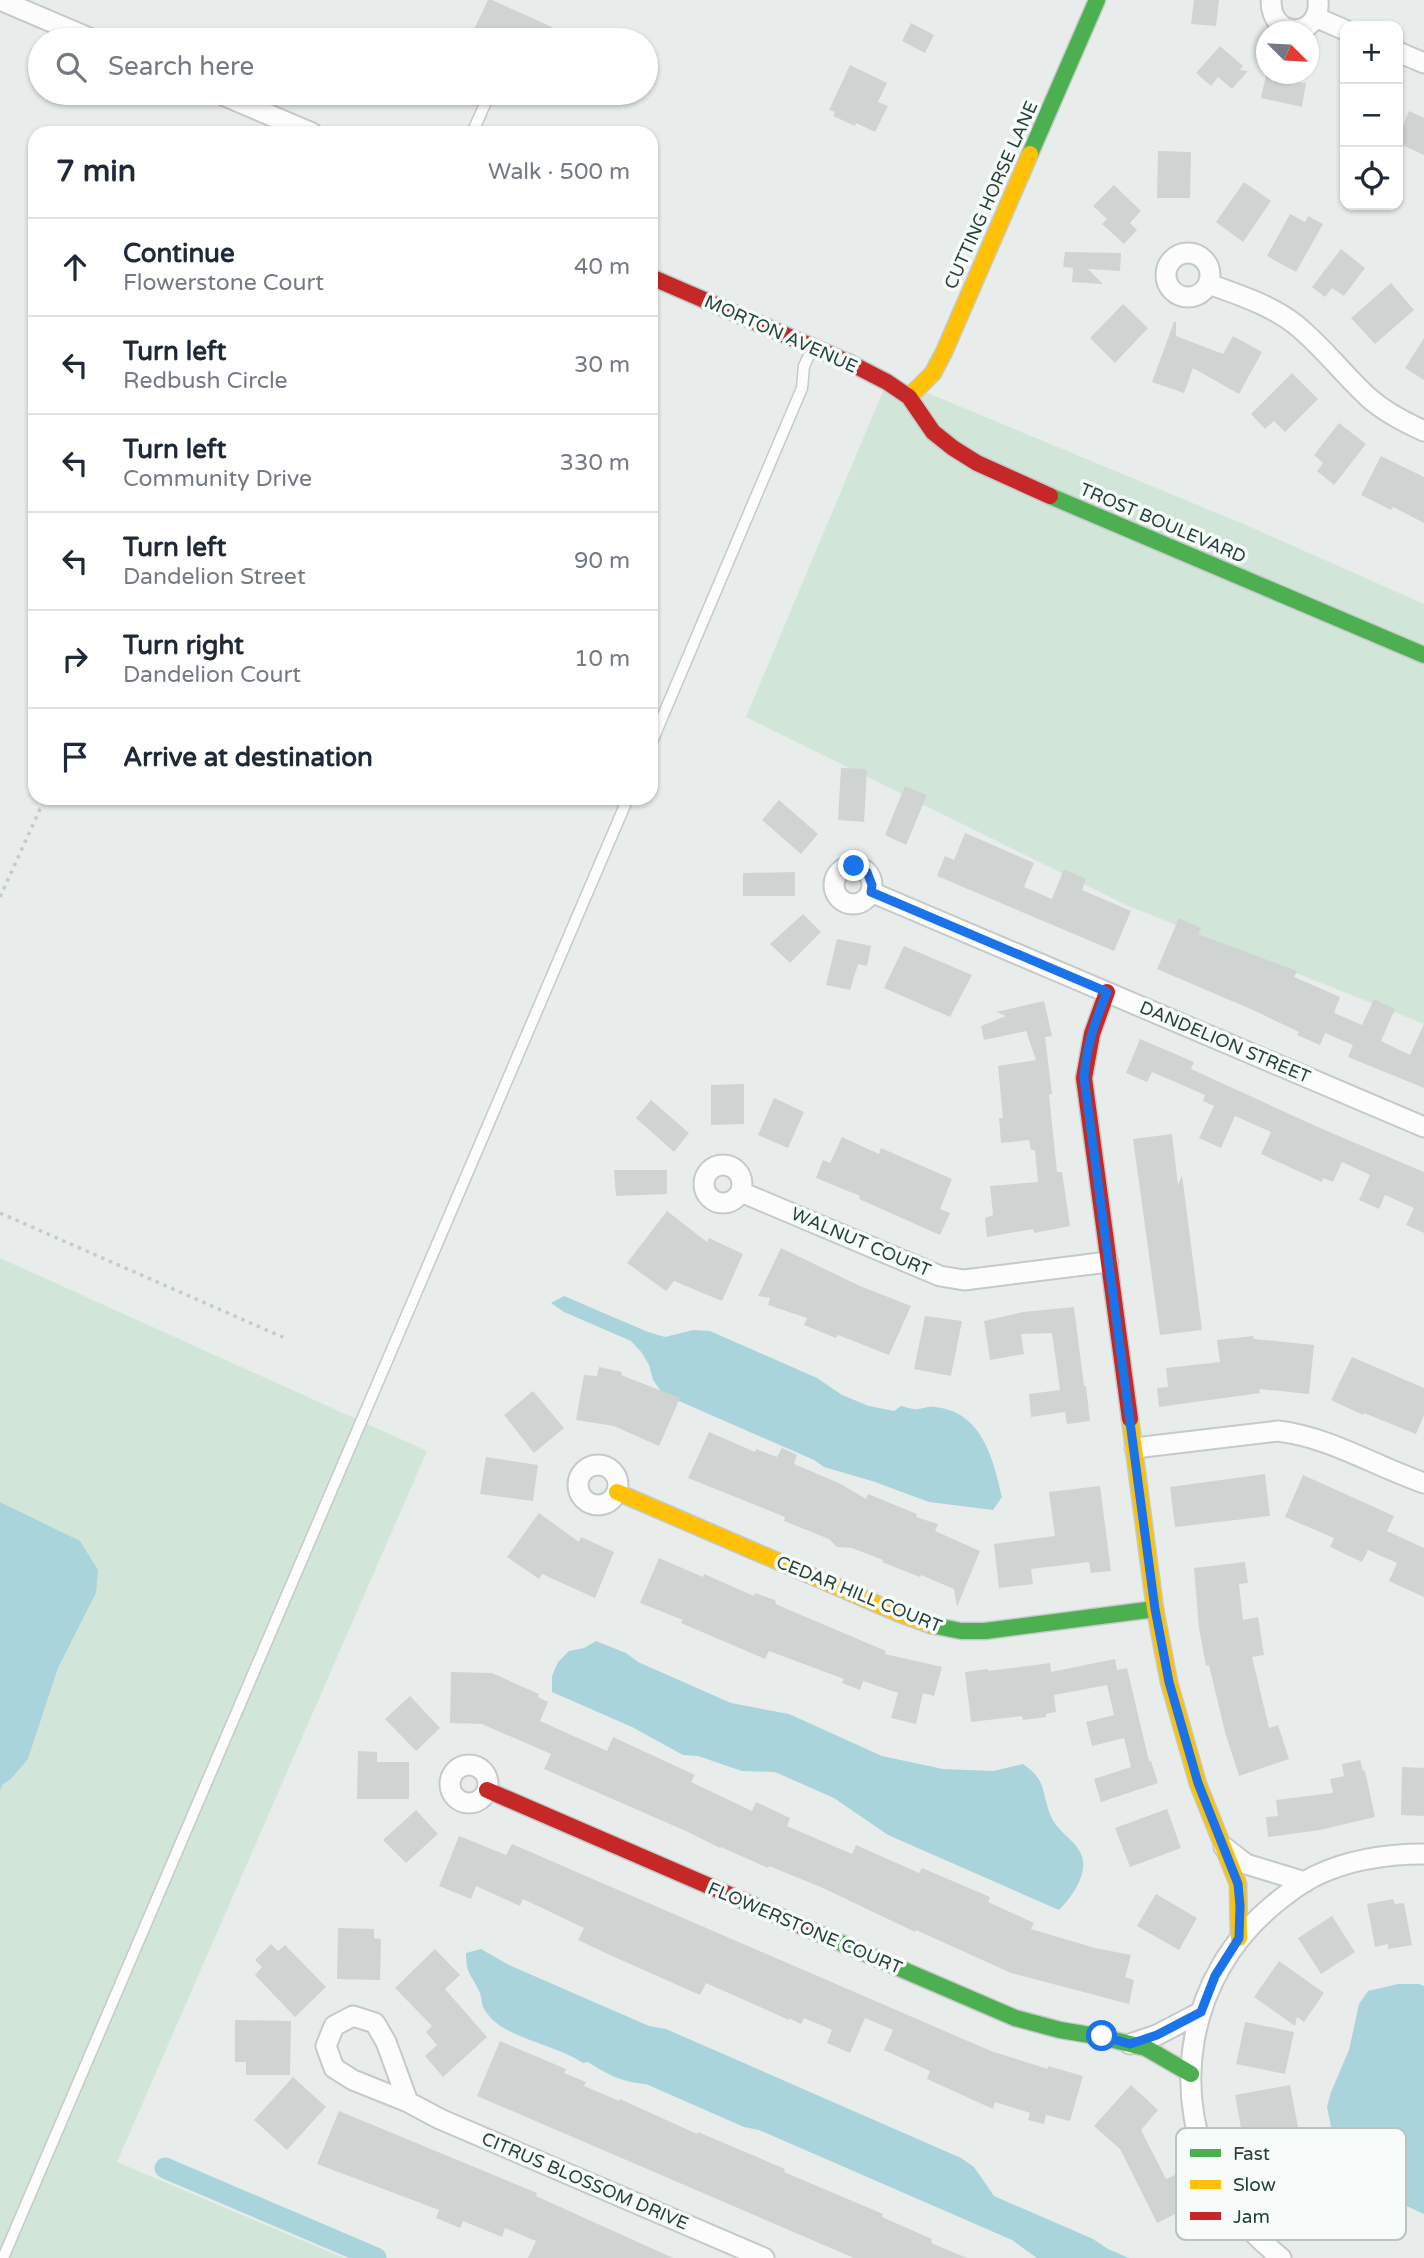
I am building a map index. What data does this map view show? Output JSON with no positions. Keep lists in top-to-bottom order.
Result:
{
  "streets": {
    "street": [
      "CUTTING HORSE LANE",
      "MORTON AVENUE",
      "TROST BOULEVARD",
      "DANDELION STREET",
      "WALNUT COURT",
      "CEDAR HILL COURT",
      "FLOWERSTONE COURT",
      "CITRUS BLOSSOM DRIVE"
    ]
  },
  "crossings": [
    ["CUTTING HORSE LANE", "MORTON AVENUE"],
    ["CUTTING HORSE LANE", "TROST BOULEVARD"],
    ["MORTON AVENUE", "TROST BOULEVARD"]
  ],
  "legend": ["Fast", "Slow", "Jam"],
  "north": "bottom right",
  "page": {
    "map_buttons": ["+", "−"],
    "search": "Search here",
    "heading": ["7 min", "Walk · 500 m"],
    "list": [
      ["Continue", "Flowerstone Court", "40 m"],
      ["Turn left", "Redbush Circle", "30 m"],
      ["Turn left", "Community Drive", "330 m"],
      ["Turn left", "Dandelion Street", "90 m"],
      ["Turn right", "Dandelion Court", "10 m"],
      "Arrive at destination"
    ]
  }
}
